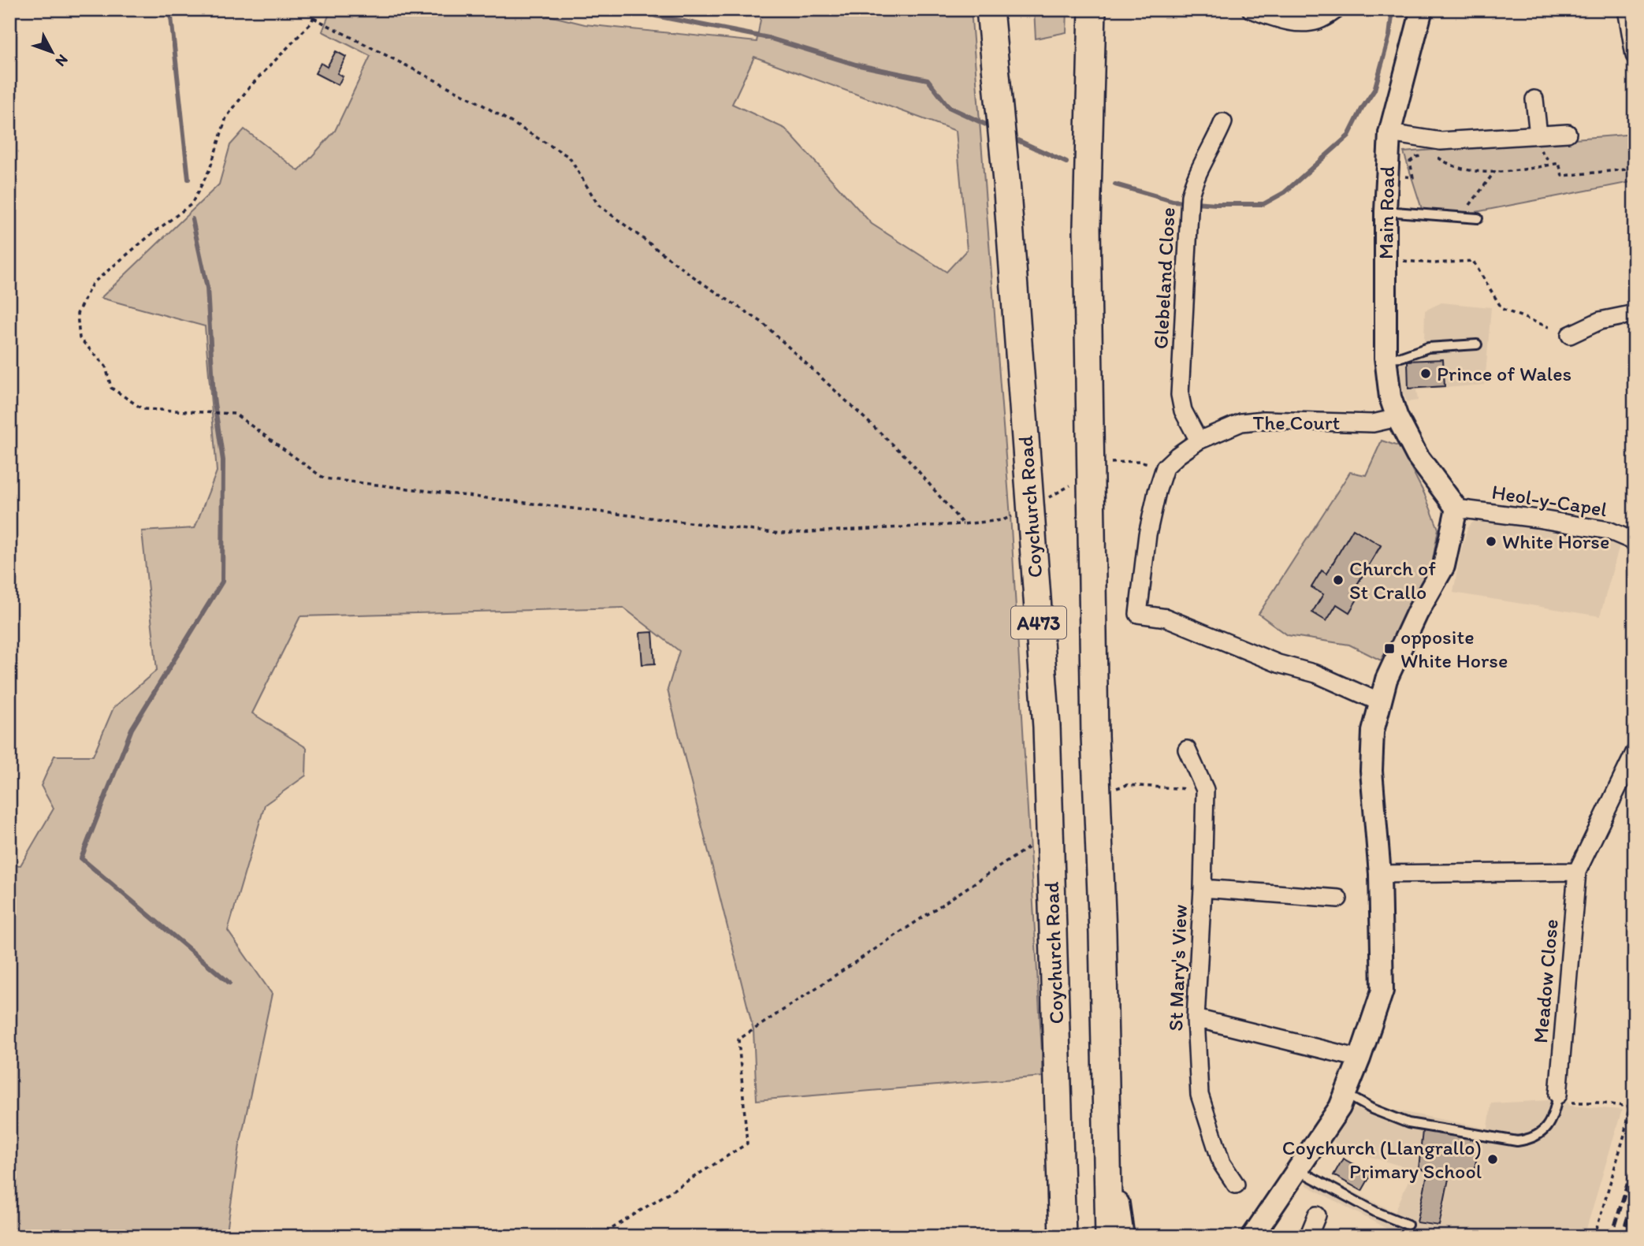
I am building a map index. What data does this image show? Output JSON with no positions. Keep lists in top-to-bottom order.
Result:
{
  "streets": {
    "main road": ["Coychurch Road", "A473"],
    "street": [
      "Main Road",
      "Glebeland Close",
      "The Court",
      "Heol-y-Capel",
      "St Mary's View",
      "Meadow Close"
    ]
  },
  "crossings": [
    ["Main Road", "The Court"],
    ["Glebeland Close", "The Court"]
  ],
  "places": {
    "other": [
      "Prince of Wales",
      "White Horse",
      "Church of St Crallo",
      "Coychurch (Llangrallo) Primary School"
    ],
    "transit": ["opposite White Horse"]
  },
  "north": "bottom right"
}
